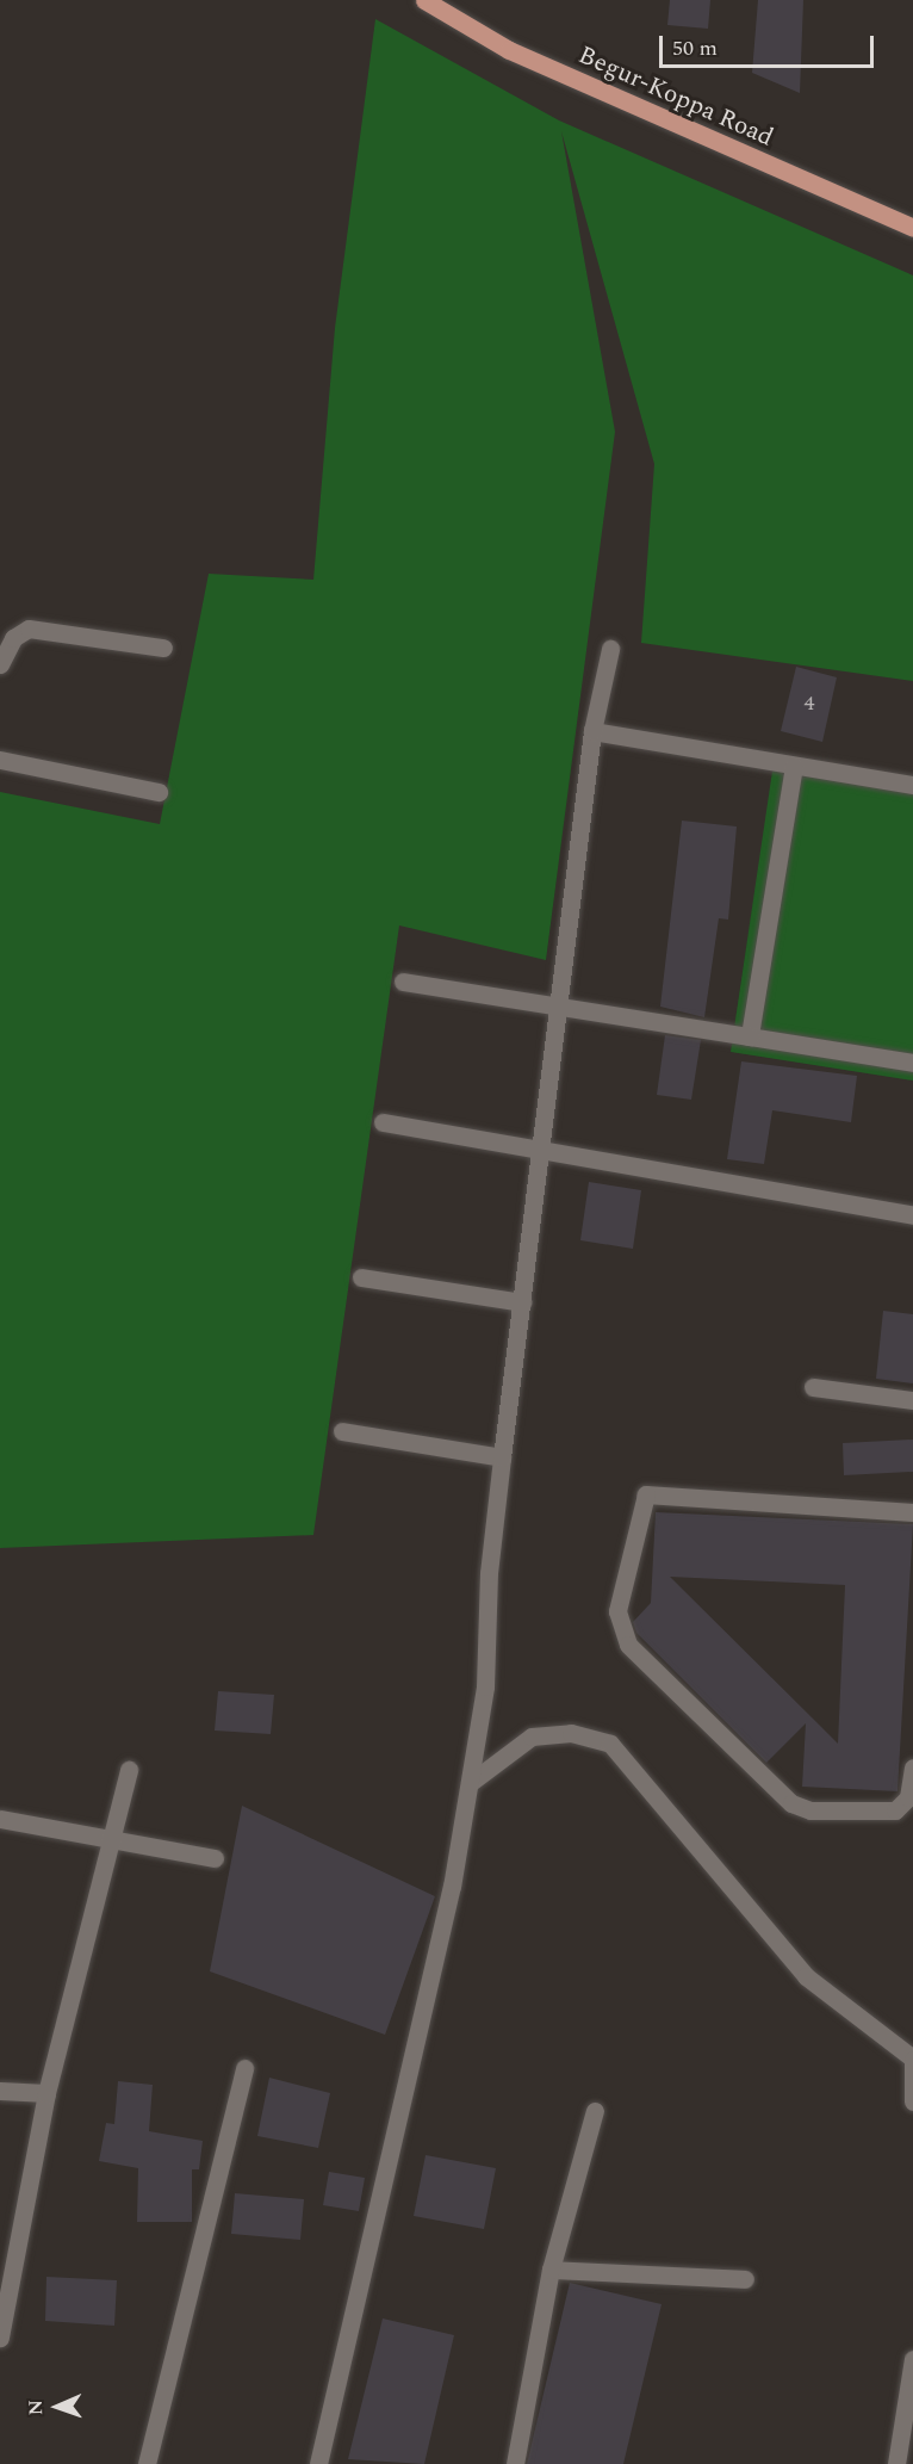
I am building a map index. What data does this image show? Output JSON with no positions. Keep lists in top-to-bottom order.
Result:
{
  "streets": {
    "main road": ["Begur-Koppa Road"]
  },
  "house_numbers": ["4"],
  "scale_bar": "50 m",
  "north": "left"
}
